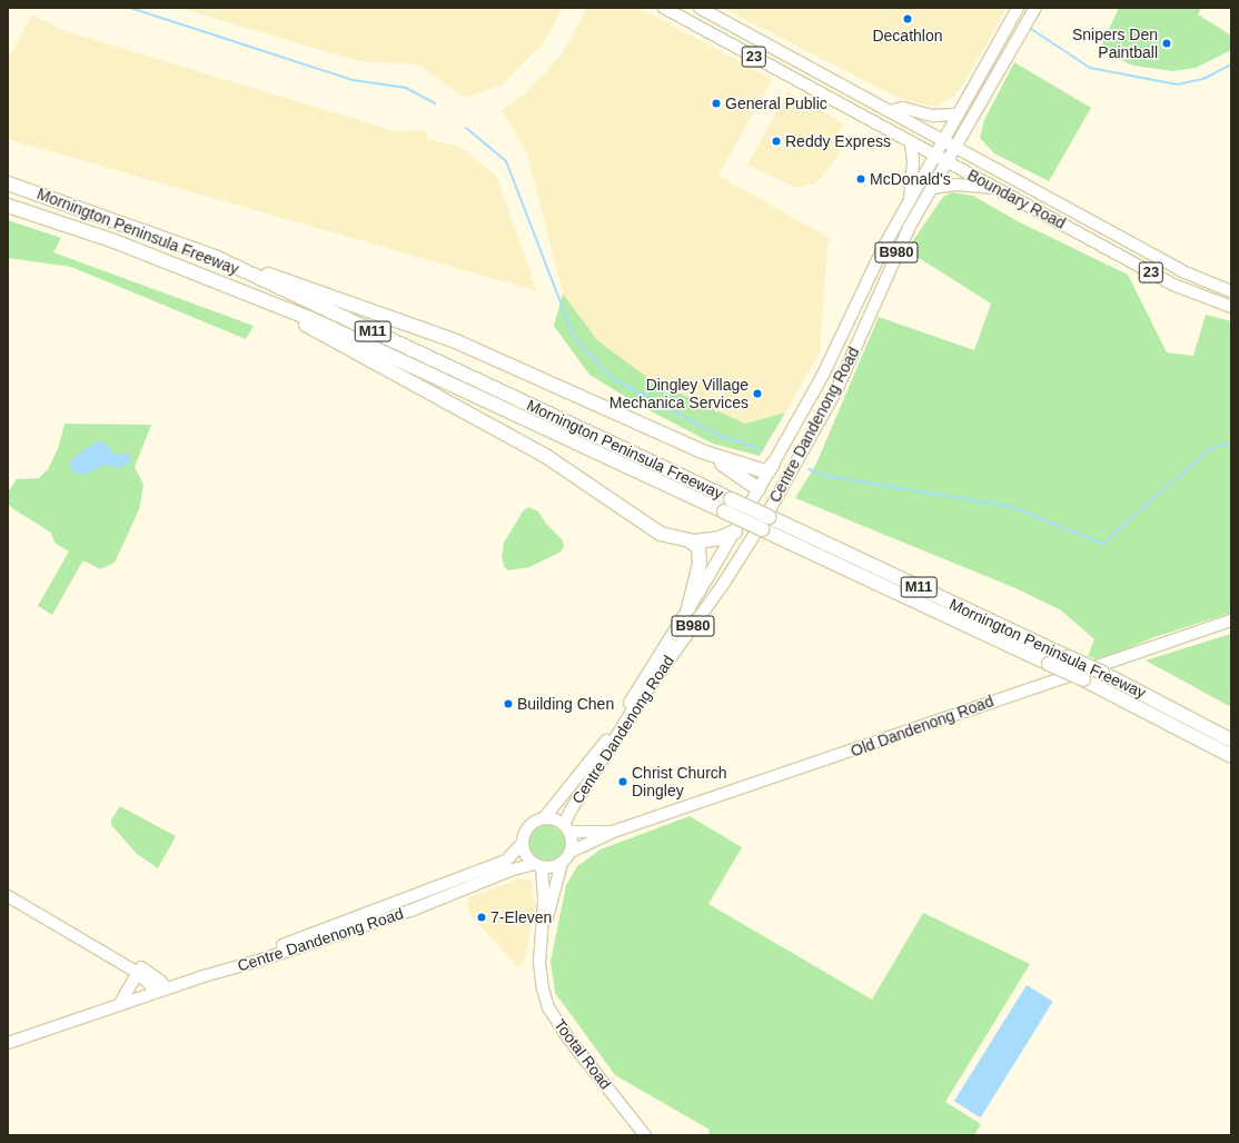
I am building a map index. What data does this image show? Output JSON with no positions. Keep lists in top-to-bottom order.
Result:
{
  "streets": {
    "highway": ["Mornington Peninsula Freeway", "M11"],
    "main road": [
      "23",
      "Boundary Road",
      "B980",
      "Centre Dandenong Road",
      "Old Dandenong Road",
      "Tootal Road"
    ]
  },
  "crossings": [
    ["Boundary Road", "Centre Dandenong Road"],
    ["Mornington Peninsula Freeway", "Centre Dandenong Road"],
    ["B980", "Centre Dandenong Road"],
    ["B980", "Old Dandenong Road"],
    ["B980", "Tootal Road"],
    ["Centre Dandenong Road", "Old Dandenong Road"],
    ["Centre Dandenong Road", "Tootal Road"],
    ["Old Dandenong Road", "Tootal Road"]
  ],
  "places": [
    "Decathlon",
    "Snipers Den Paintball",
    "General Public",
    "Reddy Express",
    "McDonald's",
    "Dingley Village Mechanica Services",
    "Building Chen",
    "Christ Church Dingley",
    "7-Eleven"
  ]
}
